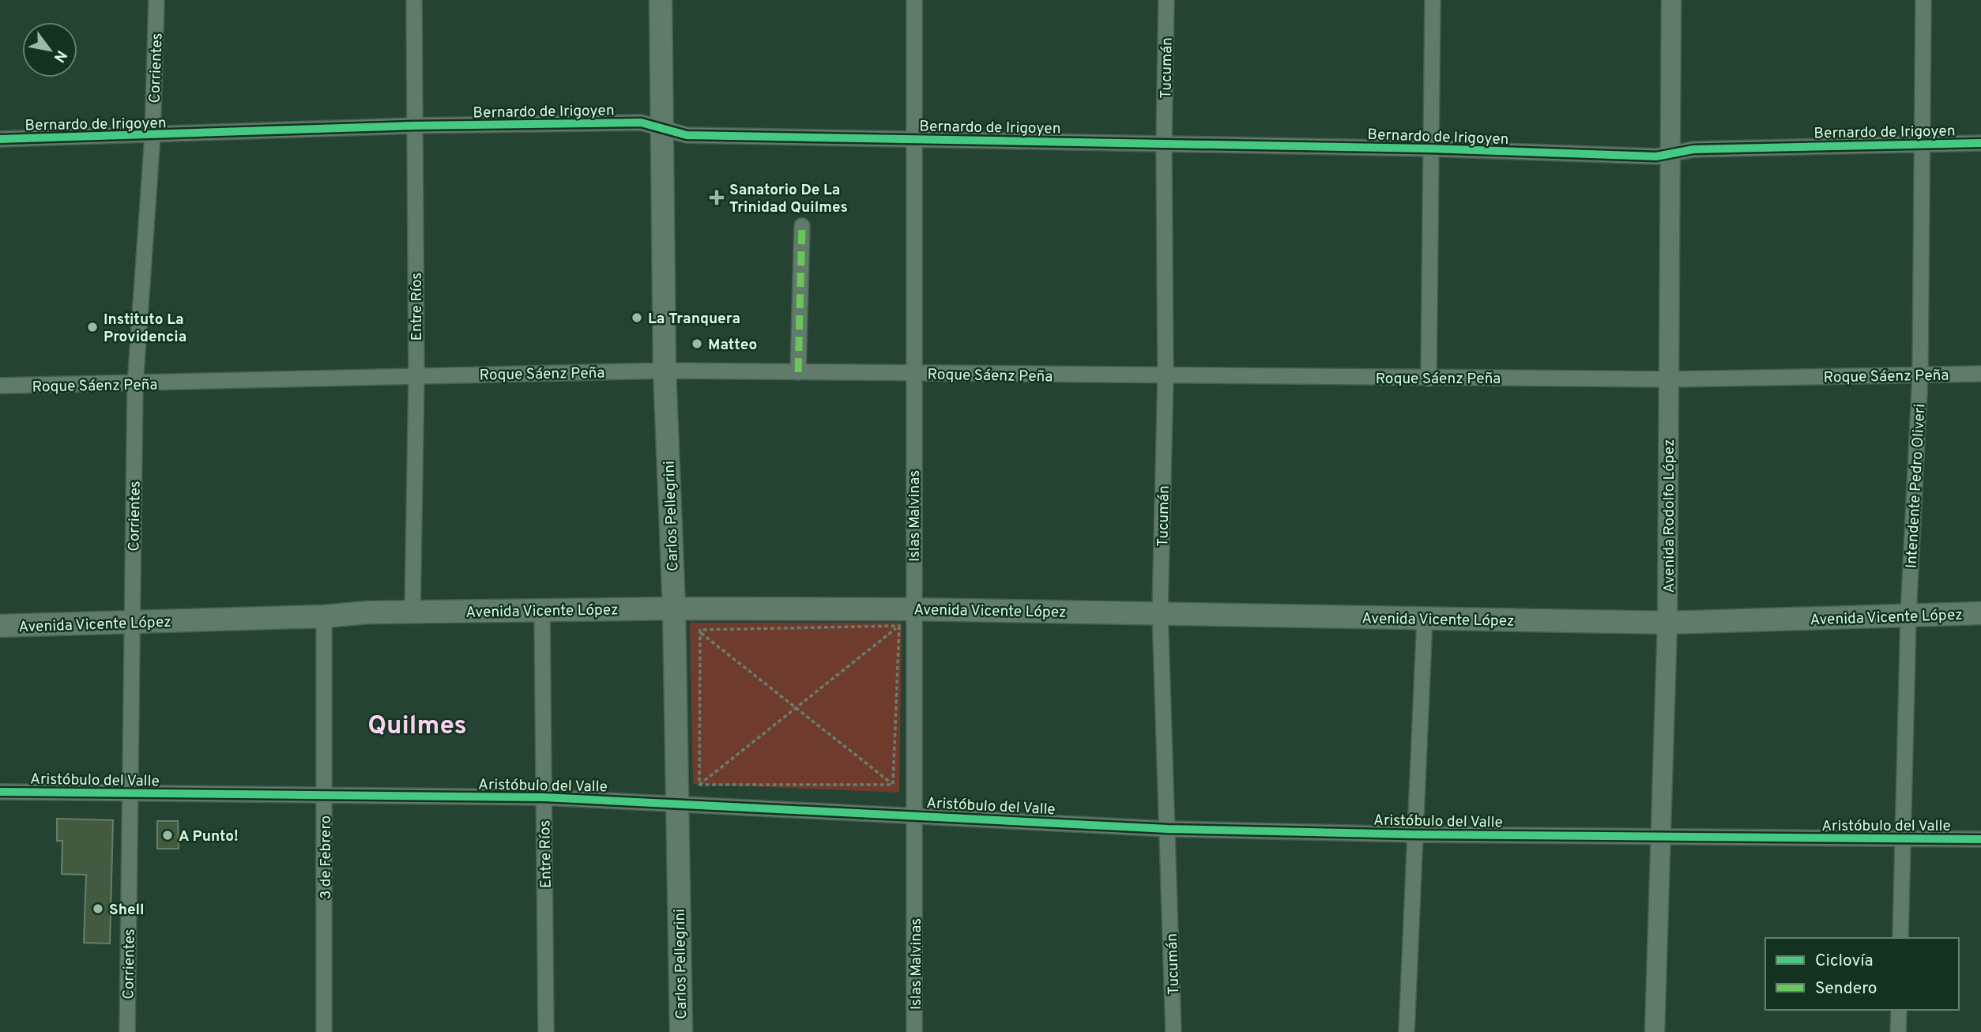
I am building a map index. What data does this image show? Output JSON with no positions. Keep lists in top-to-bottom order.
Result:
{
  "streets": {
    "main road": ["Carlos Pellegrini", "Avenida Vicente López"],
    "street": [
      "Corrientes",
      "Tucumán",
      "Bernardo de Irigoyen",
      "Entre Ríos",
      "Roque Sáenz Peña",
      "Intendente Pedro Oliveri",
      "Islas Malvinas",
      "Avenida Rodolfo López",
      "Aristóbulo del Valle",
      "3 de Febrero"
    ]
  },
  "crossings": [
    ["Corrientes", "Bernardo de Irigoyen"],
    ["Corrientes", "Roque Sáenz Peña"],
    ["Corrientes", "Avenida Vicente López"],
    ["Corrientes", "Aristóbulo del Valle"],
    ["Tucumán", "Bernardo de Irigoyen"],
    ["Tucumán", "Roque Sáenz Peña"],
    ["Tucumán", "Avenida Vicente López"],
    ["Tucumán", "Aristóbulo del Valle"],
    ["Bernardo de Irigoyen", "Entre Ríos"],
    ["Bernardo de Irigoyen", "Intendente Pedro Oliveri"],
    ["Bernardo de Irigoyen", "Carlos Pellegrini"],
    ["Bernardo de Irigoyen", "Islas Malvinas"],
    ["Bernardo de Irigoyen", "Avenida Rodolfo López"],
    ["Entre Ríos", "Roque Sáenz Peña"],
    ["Entre Ríos", "Avenida Vicente López"],
    ["Entre Ríos", "Aristóbulo del Valle"],
    ["Roque Sáenz Peña", "Intendente Pedro Oliveri"],
    ["Roque Sáenz Peña", "Carlos Pellegrini"],
    ["Roque Sáenz Peña", "Islas Malvinas"],
    ["Roque Sáenz Peña", "Avenida Rodolfo López"],
    ["Intendente Pedro Oliveri", "Avenida Vicente López"],
    ["Intendente Pedro Oliveri", "Aristóbulo del Valle"],
    ["Carlos Pellegrini", "Avenida Vicente López"],
    ["Carlos Pellegrini", "Aristóbulo del Valle"],
    ["Islas Malvinas", "Avenida Vicente López"],
    ["Islas Malvinas", "Aristóbulo del Valle"],
    ["Avenida Rodolfo López", "Avenida Vicente López"],
    ["Avenida Rodolfo López", "Aristóbulo del Valle"],
    ["Avenida Vicente López", "3 de Febrero"],
    ["Aristóbulo del Valle", "3 de Febrero"]
  ],
  "districts": ["Quilmes"],
  "places": {
    "health": ["Sanatorio De La Trinidad Quilmes"],
    "other": [
      "La Tranquera",
      "Instituto La Providencia",
      "Matteo",
      "A Punto!",
      "Shell"
    ]
  },
  "legend": ["Ciclovía", "Sendero"],
  "north": "bottom right"
}
